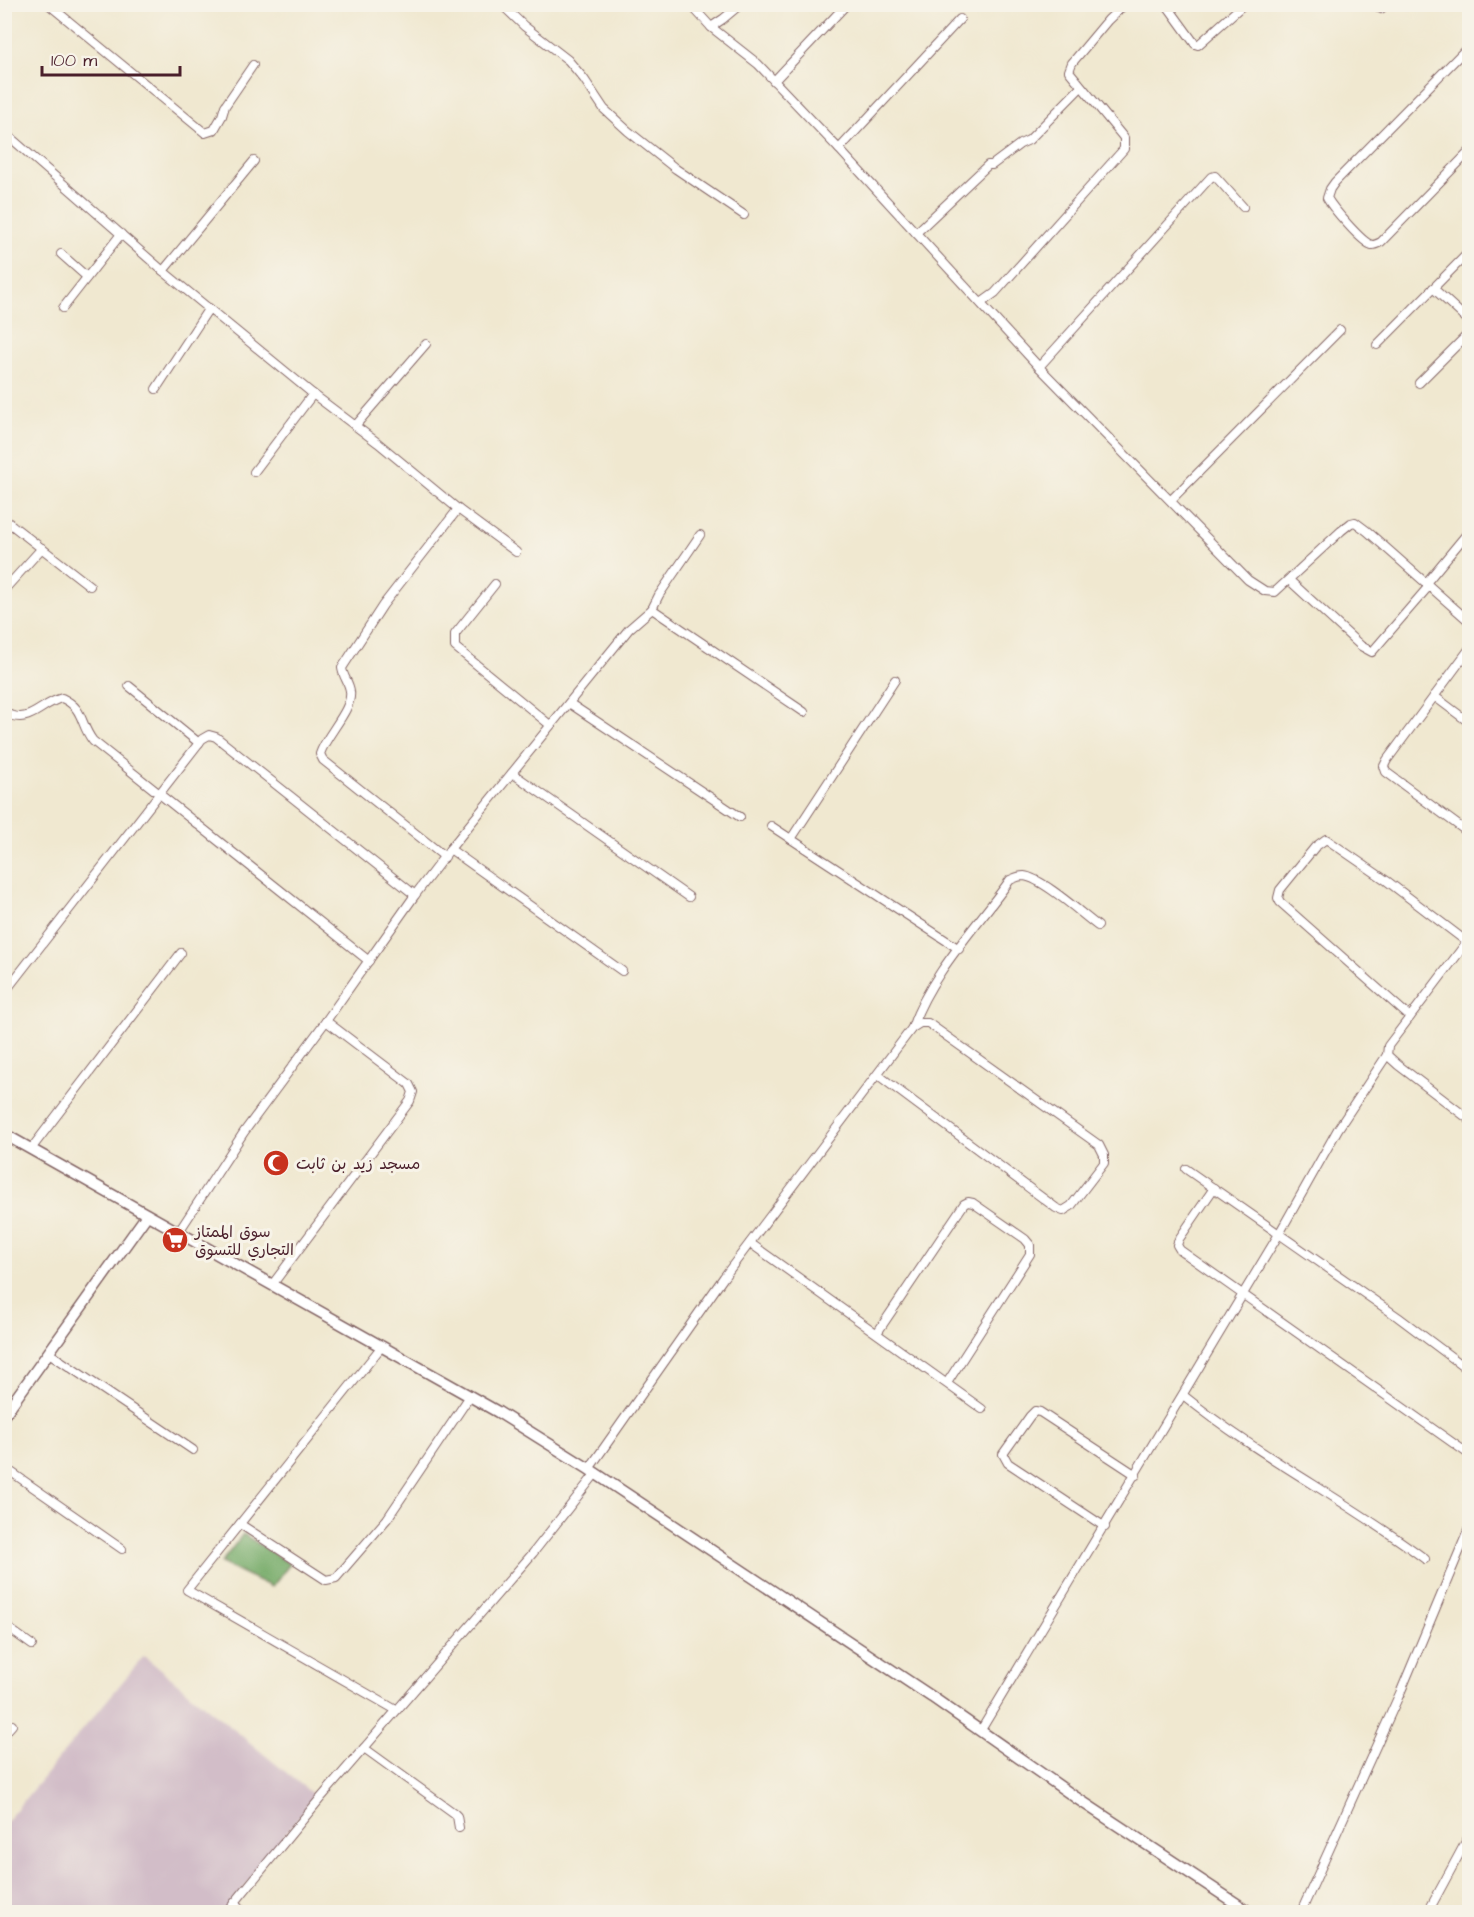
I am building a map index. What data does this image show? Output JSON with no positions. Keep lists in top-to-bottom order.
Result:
{
  "places": {
    "mosque": ["مسجد زيد بن ثابت"],
    "supermarket": ["سوق الممتاز التجاري للتسوق"]
  },
  "scale_bar": "100 m"
}
